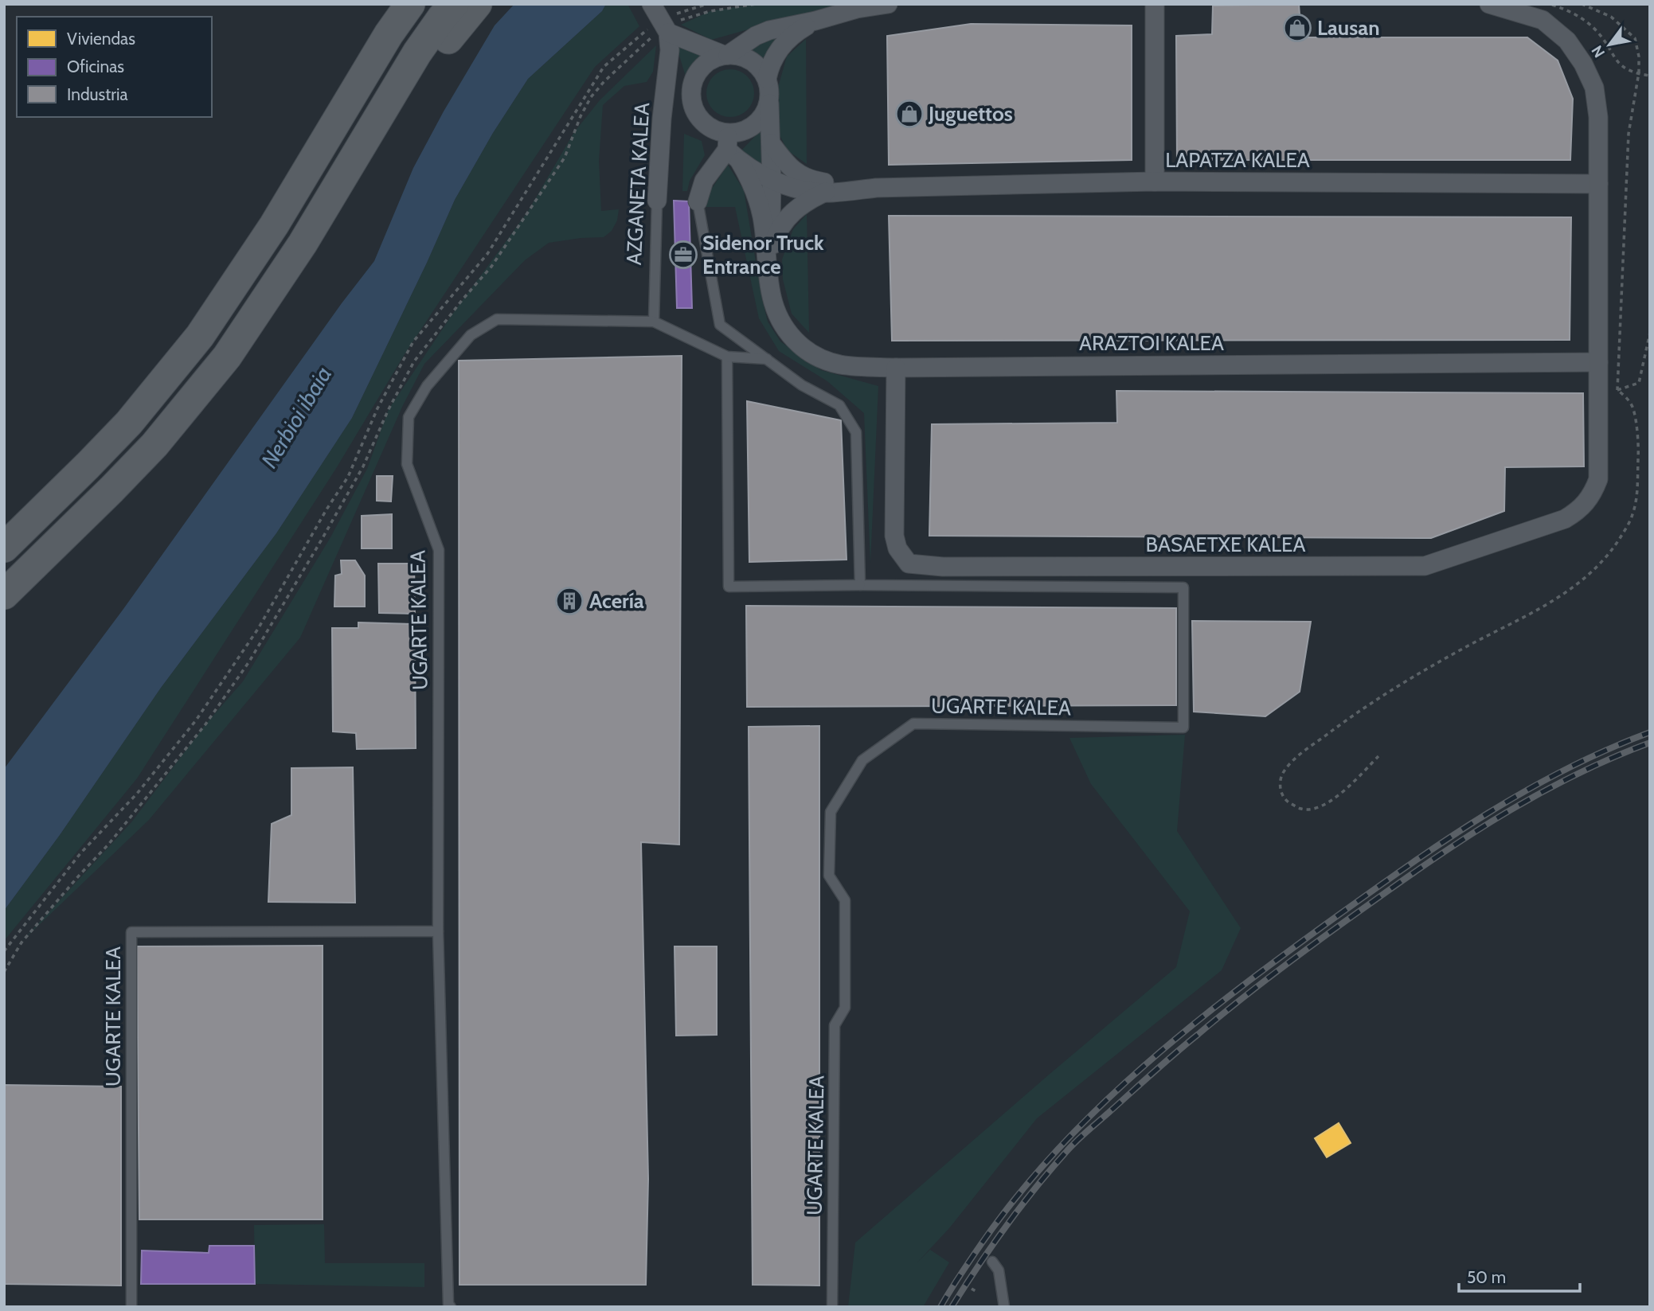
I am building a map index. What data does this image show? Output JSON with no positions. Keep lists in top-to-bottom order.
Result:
{
  "streets": {
    "street": [
      "LAPATZA KALEA",
      "AZGANETA KALEA",
      "ARAZTOI KALEA",
      "BASAETXE KALEA"
    ],
    "lane": ["UGARTE KALEA"]
  },
  "crossings": [
    ["AZGANETA KALEA", "UGARTE KALEA"],
    ["ARAZTOI KALEA", "BASAETXE KALEA"]
  ],
  "water": ["Nerbioi ibaia"],
  "places": {
    "shop": ["Lausan", "Juguettos"],
    "office": ["Sidenor Truck Entrance"],
    "building": ["Acería"]
  },
  "legend": ["Viviendas", "Oficinas", "Industria"],
  "scale_bar": "50 m",
  "north": "bottom left"
}
